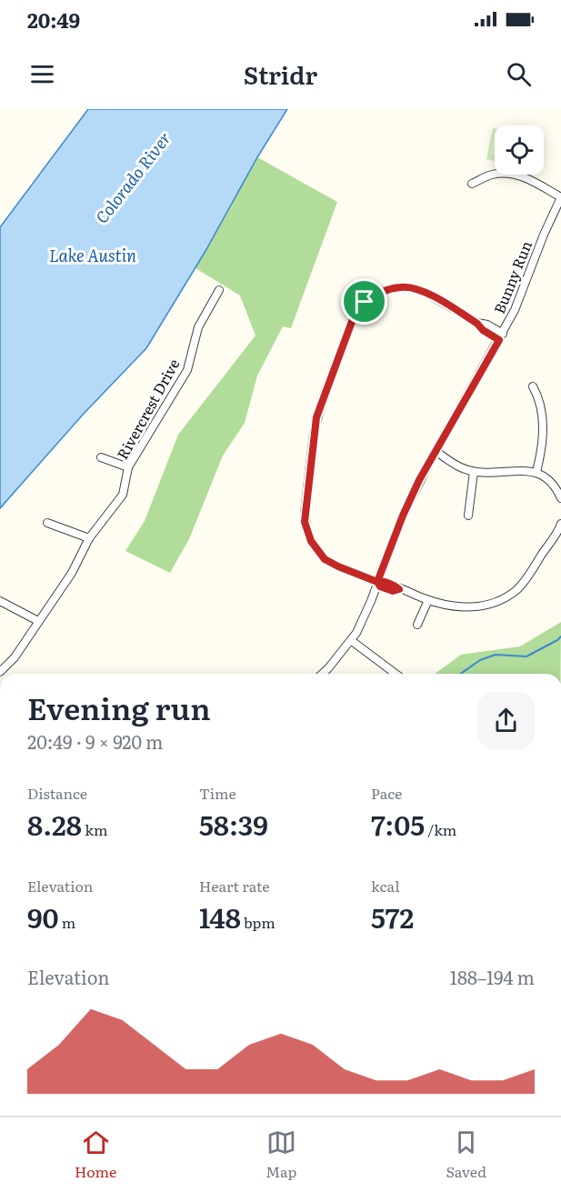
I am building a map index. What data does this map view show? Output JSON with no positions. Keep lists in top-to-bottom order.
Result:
{
  "streets": {
    "street": ["Bunny Run", "Rivercrest Drive"]
  },
  "water": ["Colorado River", "Lake Austin"],
  "page": {
    "status": "20:49",
    "header": "Stridr",
    "heading": ["Evening run", "20:49 · 9 × 920 m"],
    "stats": [
      ["Distance", "8.28 km"],
      ["Time", "58:39"],
      ["Pace", "7:05 /km"],
      ["Elevation", "90 m"],
      ["Heart rate", "148 bpm"],
      ["kcal", "572"]
    ],
    "chart": ["Elevation", "188–194 m"],
    "tabs": ["Home", "Map", "Saved"]
  }
}
